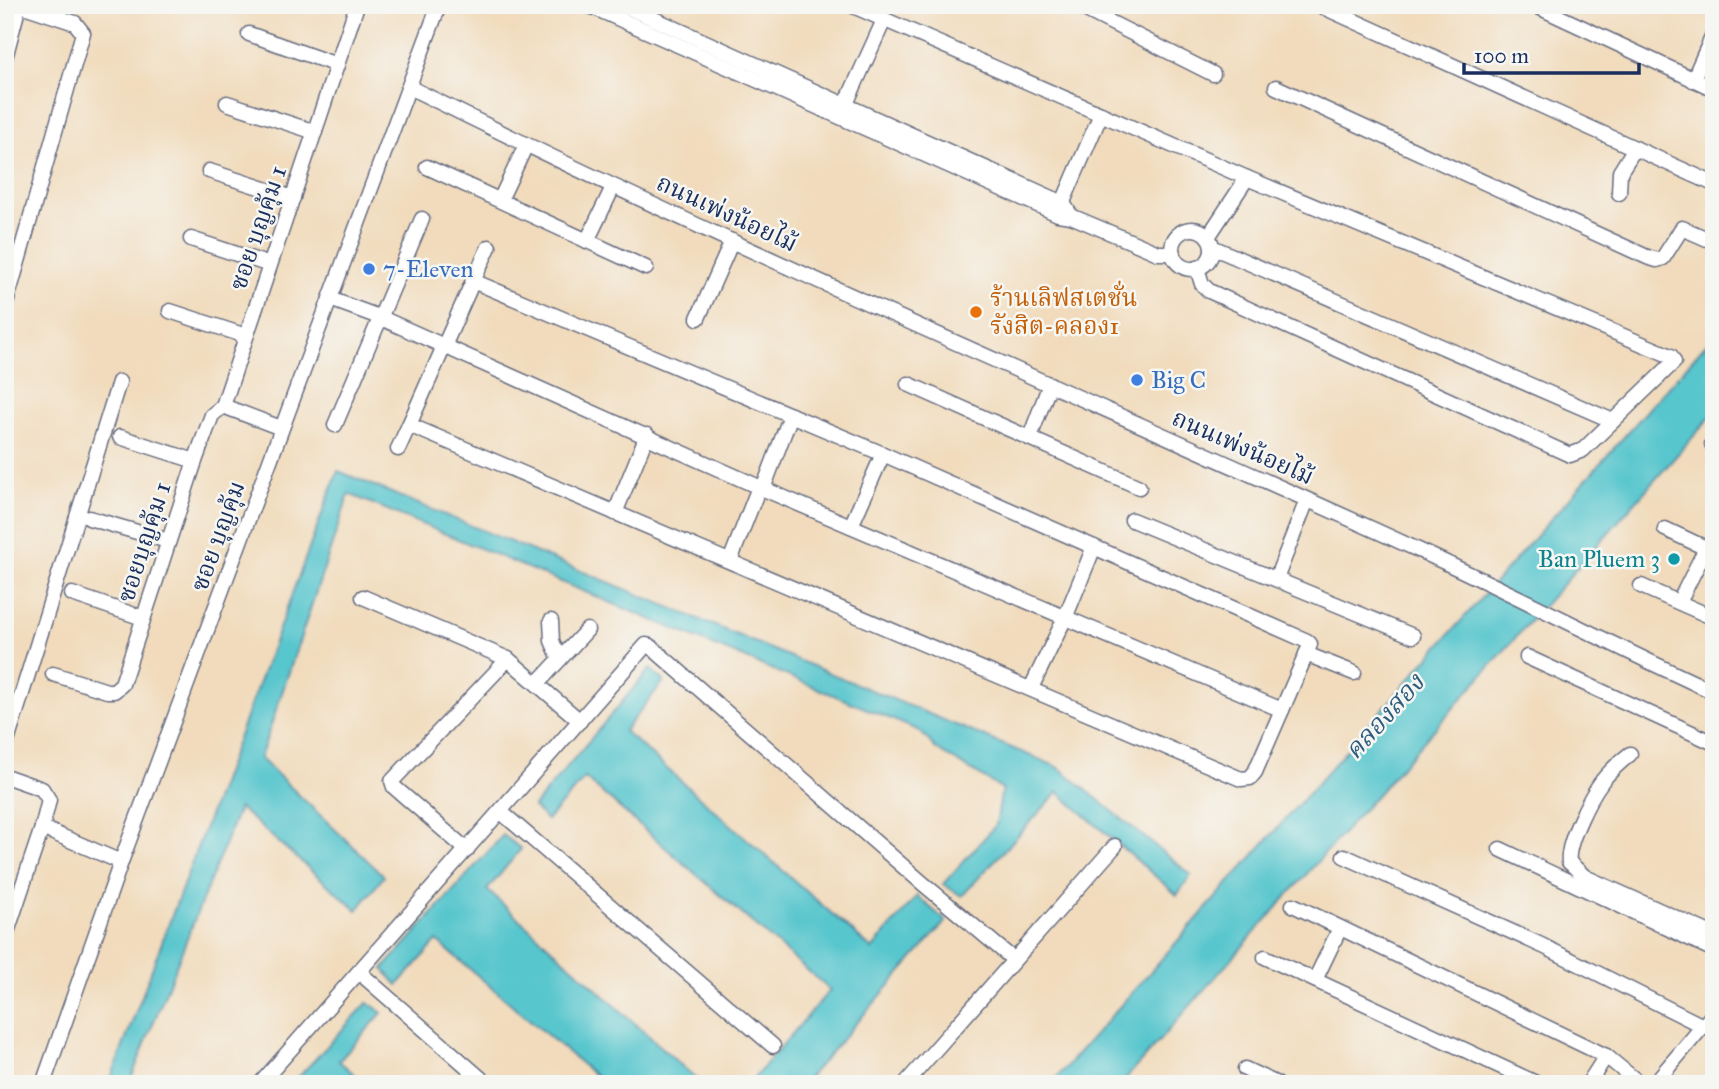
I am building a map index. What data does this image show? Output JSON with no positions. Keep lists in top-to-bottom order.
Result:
{
  "streets": {
    "street": [
      "ถนนเพ่งน้อยไม้",
      "ซอย บุญคุ้ม 1",
      "ซอย บุญคุ้ม",
      "ซอยบุญคุ้ม 1"
    ]
  },
  "crossings": [
    ["ถนนเพ่งน้อยไม้", "ซอย บุญคุ้ม"],
    ["ซอย บุญคุ้ม 1", "ซอยบุญคุ้ม 1"]
  ],
  "water": ["คลองสอง"],
  "places": [
    "7-Eleven",
    "ร้านเลิฟสเตชั่น รังสิต-คลอง1",
    "Big C",
    "Ban Pluem 3"
  ],
  "scale_bar": "100 m"
}
